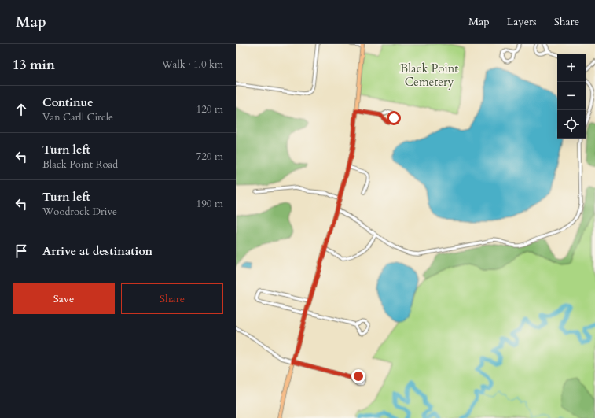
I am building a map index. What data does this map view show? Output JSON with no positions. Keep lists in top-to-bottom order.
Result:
{
  "parks": ["Black Point Cemetery"],
  "page": {
    "header": "Map",
    "nav": ["Map", "Layers", "Share"],
    "heading": ["13 min", "Walk · 1.0 km"],
    "map_buttons": ["+", "−"],
    "list": [
      ["Continue", "Van Carll Circle", "120 m"],
      ["Turn left", "Black Point Road", "720 m"],
      ["Turn left", "Woodrock Drive", "190 m"],
      "Arrive at destination"
    ],
    "buttons": ["Save", "Share"]
  }
}
